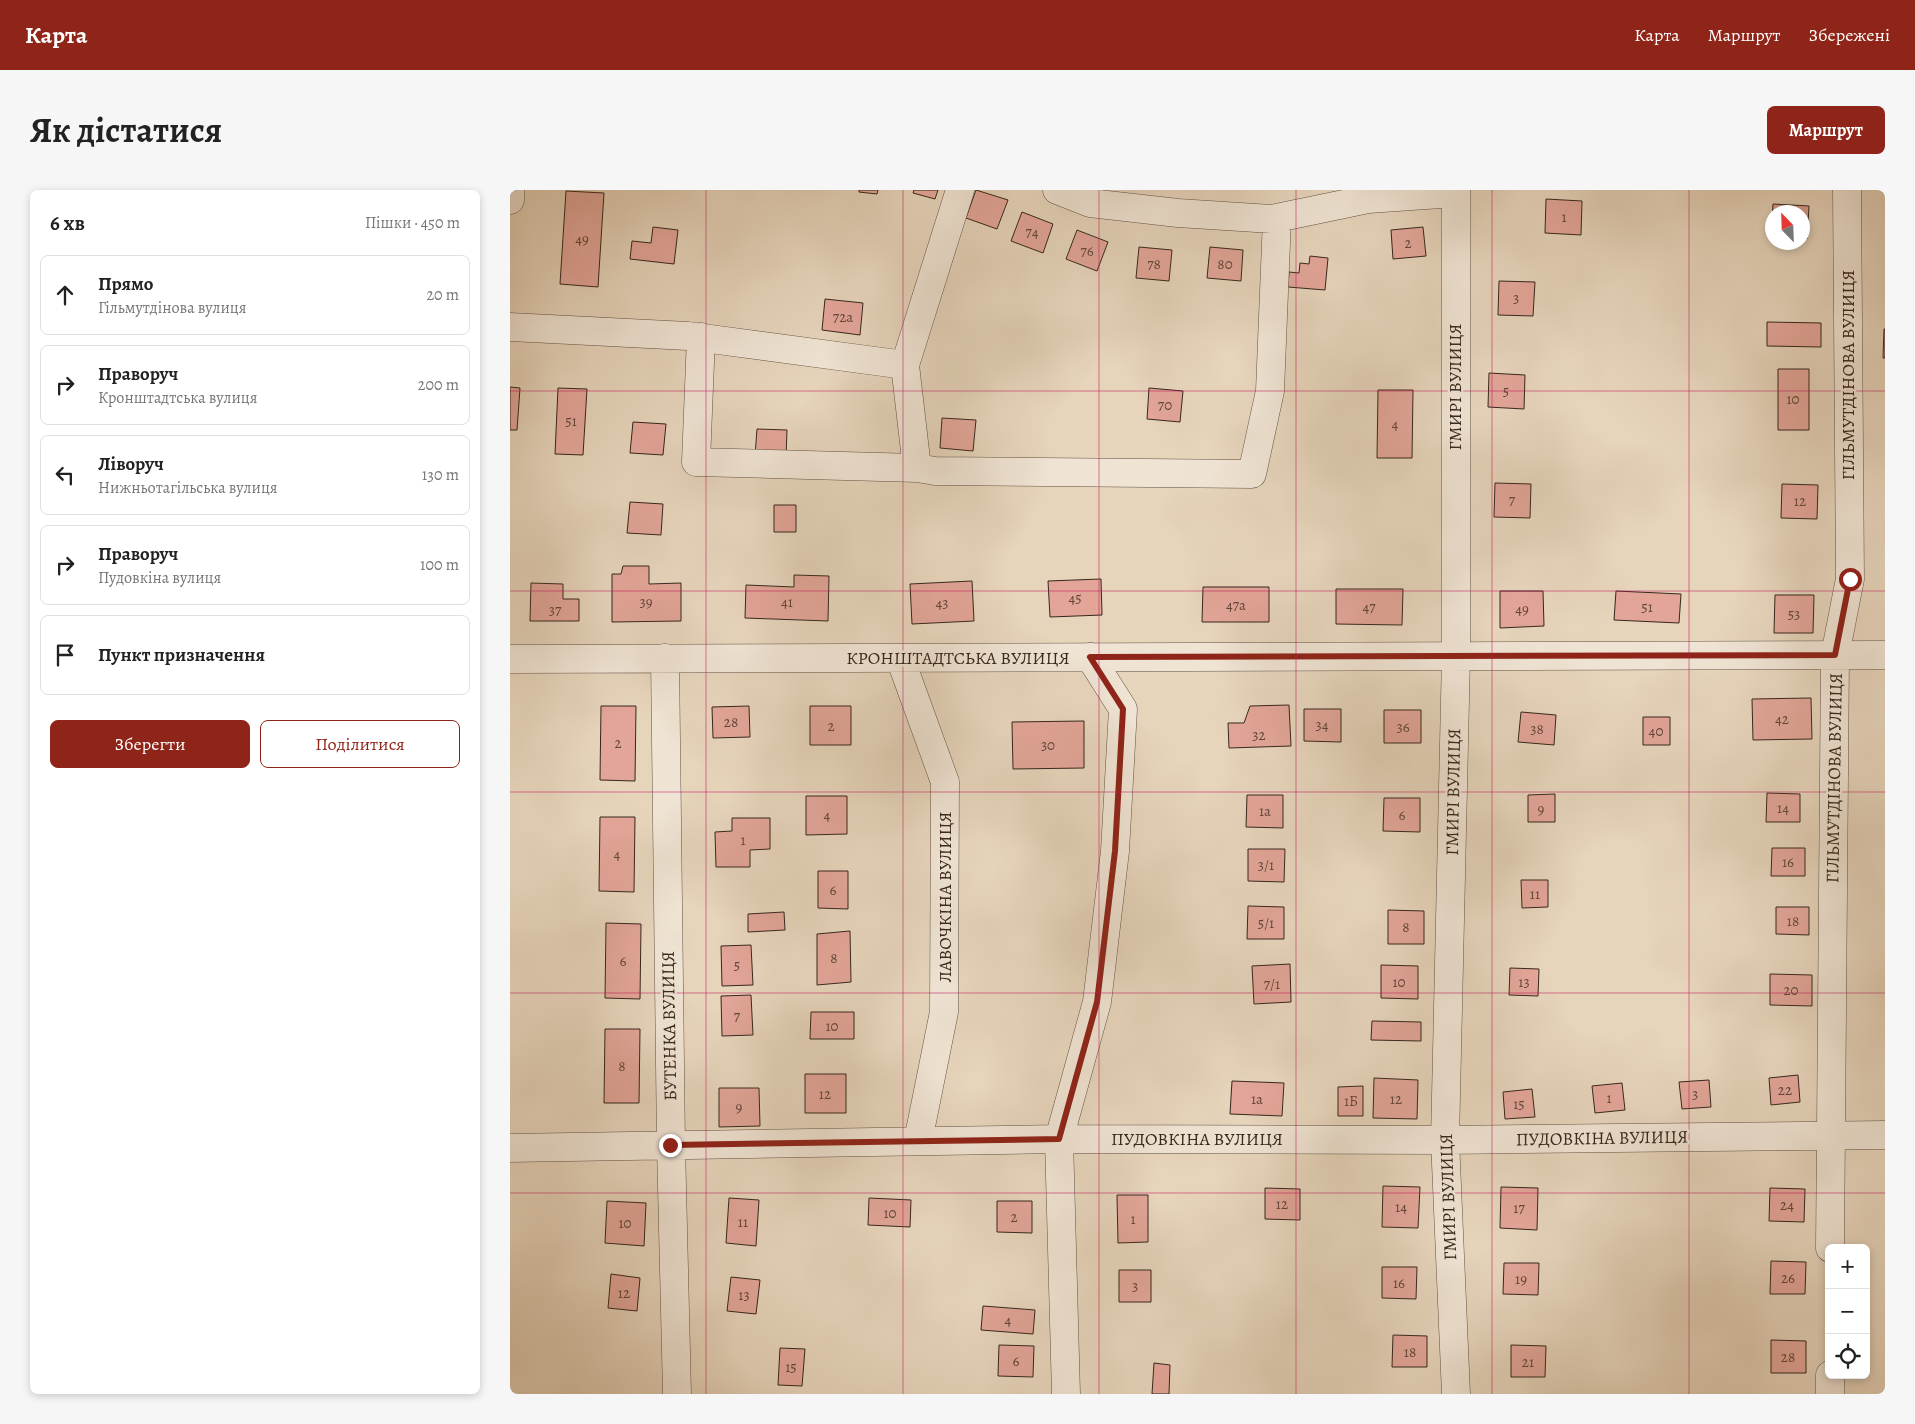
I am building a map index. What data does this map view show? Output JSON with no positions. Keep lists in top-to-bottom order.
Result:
{
  "streets": {
    "street": [
      "ГІЛЬМУТДІНОВА ВУЛИЦЯ",
      "ГМИРІ ВУЛИЦЯ",
      "КРОНШТАДТСЬКА ВУЛИЦЯ",
      "ЛАВОЧКІНА ВУЛИЦЯ",
      "БУТЕНКА ВУЛИЦЯ",
      "ПУДОВКІНА ВУЛИЦЯ"
    ]
  },
  "crossings": [
    ["ГІЛЬМУТДІНОВА ВУЛИЦЯ", "КРОНШТАДТСЬКА ВУЛИЦЯ"],
    ["ГІЛЬМУТДІНОВА ВУЛИЦЯ", "ПУДОВКІНА ВУЛИЦЯ"],
    ["ГМИРІ ВУЛИЦЯ", "КРОНШТАДТСЬКА ВУЛИЦЯ"],
    ["ГМИРІ ВУЛИЦЯ", "ПУДОВКІНА ВУЛИЦЯ"],
    ["КРОНШТАДТСЬКА ВУЛИЦЯ", "ЛАВОЧКІНА ВУЛИЦЯ"],
    ["КРОНШТАДТСЬКА ВУЛИЦЯ", "БУТЕНКА ВУЛИЦЯ"],
    ["ЛАВОЧКІНА ВУЛИЦЯ", "ПУДОВКІНА ВУЛИЦЯ"],
    ["БУТЕНКА ВУЛИЦЯ", "ПУДОВКІНА ВУЛИЦЯ"]
  ],
  "house_numbers": [
    "1",
    "74",
    "49",
    "2",
    "76",
    "78",
    "80",
    "3",
    "72а",
    "5",
    "10",
    "70",
    "51",
    "4",
    "7",
    "12",
    "45",
    "39",
    "41",
    "43",
    "47а",
    "47",
    "51",
    "49",
    "37",
    "53",
    "42",
    "28",
    "34",
    "2",
    "36",
    "38",
    "40",
    "32",
    "2",
    "30",
    "14",
    "9",
    "1а",
    "4",
    "6",
    "1",
    "4",
    "16",
    "3/1",
    "6",
    "11",
    "18",
    "5/1",
    "8",
    "8",
    "6",
    "5",
    "10",
    "13",
    "7/1",
    "20",
    "7",
    "10",
    "8",
    "22",
    "12",
    "3",
    "1",
    "1а",
    "12",
    "1Б",
    "15",
    "9",
    "12",
    "24",
    "14",
    "17",
    "10",
    "2",
    "1",
    "11",
    "10",
    "26",
    "19",
    "16",
    "3",
    "12",
    "13",
    "4",
    "18",
    "28",
    "6",
    "21",
    "15"
  ],
  "north": "top left",
  "page": {
    "header": "Карта",
    "nav": ["Карта", "Маршрут", "Збережені"],
    "title": "Як дістатися",
    "buttons": [
      "Маршрут",
      ["Зберегти", "Поділитися"]
    ],
    "heading": ["6 хв", "Пішки · 450 m"],
    "list": [
      ["Прямо", "Гільмутдінова вулиця", "20 m"],
      ["Праворуч", "Кронштадтська вулиця", "200 m"],
      ["Ліворуч", "Нижньотагільська вулиця", "130 m"],
      ["Праворуч", "Пудовкіна вулиця", "100 m"],
      "Пункт призначення"
    ],
    "map_buttons": ["+", "−"]
  }
}
